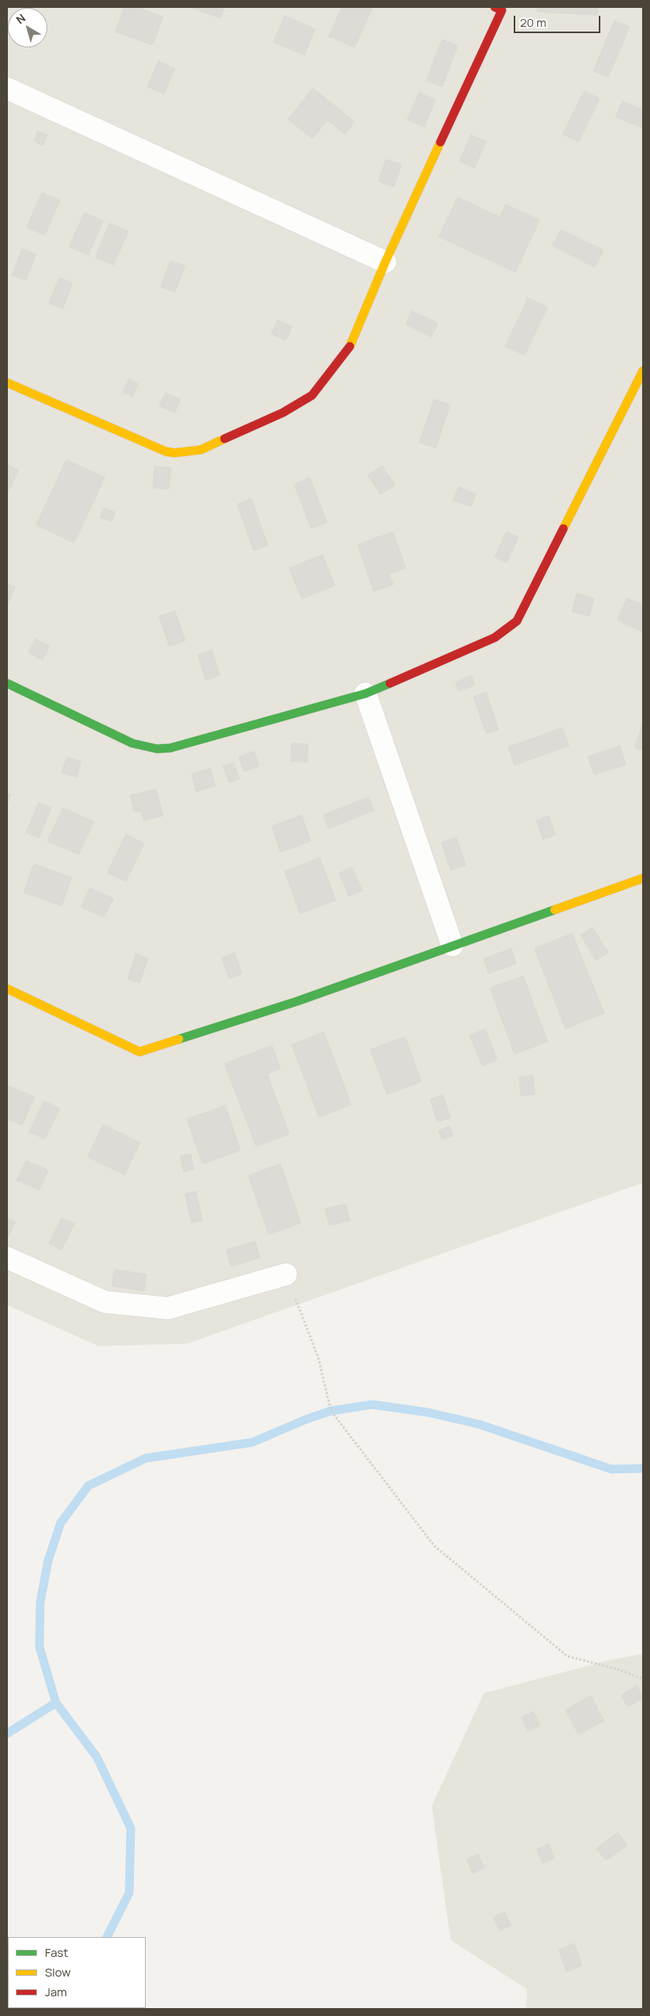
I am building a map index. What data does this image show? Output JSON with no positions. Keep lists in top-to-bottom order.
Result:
{
  "legend": ["Fast", "Slow", "Jam"],
  "scale_bar": "20 m",
  "north": "top left"
}
